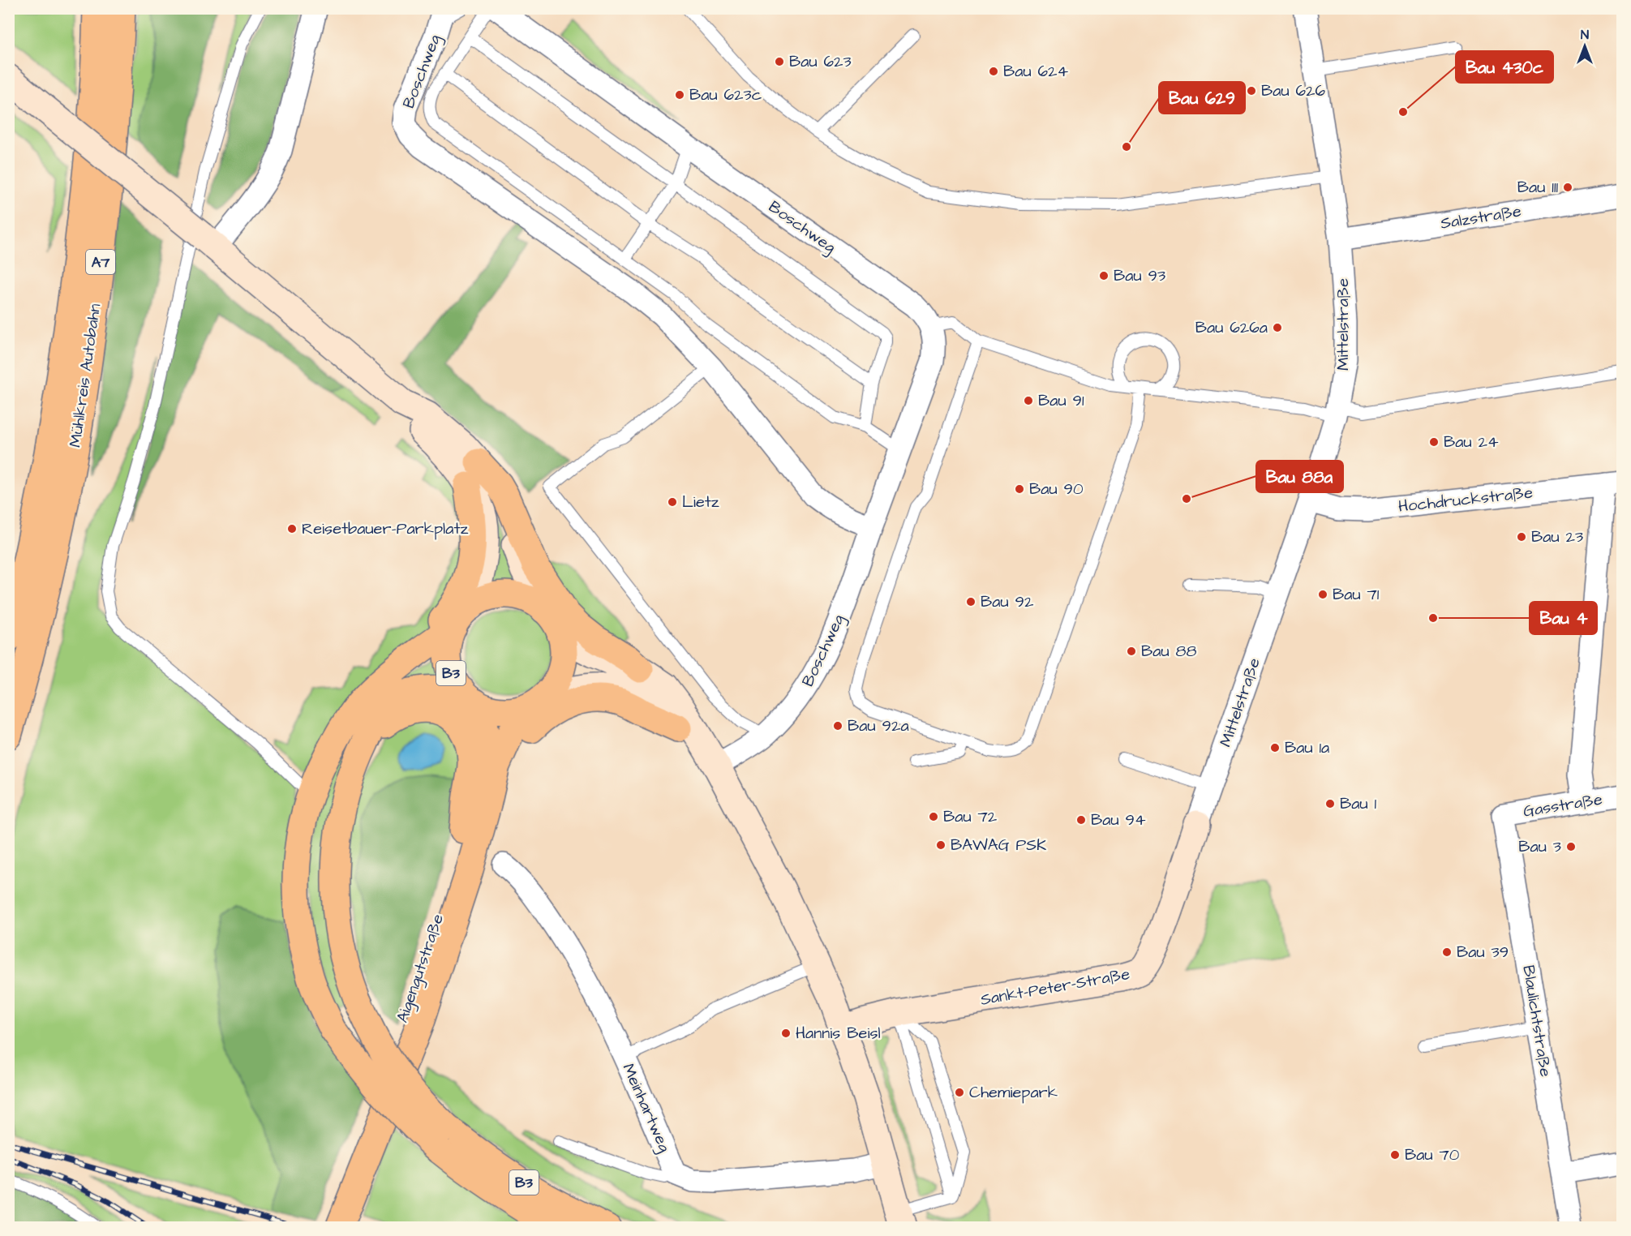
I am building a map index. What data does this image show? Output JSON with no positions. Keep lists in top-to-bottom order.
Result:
{
  "streets": {
    "main road": [
      "A7",
      "Mühlkreis Autobahn",
      "B3",
      "Aigengutstraße"
    ],
    "street": [
      "Boschweg",
      "Salzstraße",
      "Mittelstraße",
      "Hochdruckstraße",
      "Gasstraße",
      "Sankt-Peter-Straße",
      "Blaulichtstraße",
      "Meinhartweg"
    ]
  },
  "crossings": [
    ["Salzstraße", "Mittelstraße"],
    ["Mittelstraße", "Hochdruckstraße"],
    ["Mittelstraße", "Sankt-Peter-Straße"],
    ["B3", "Aigengutstraße"],
    ["Gasstraße", "Blaulichtstraße"]
  ],
  "places": [
    "Bau 623",
    "Bau 624",
    "Bau 626",
    "Bau 623c",
    "Bau 430c",
    "Bau 629",
    "Bau 111",
    "Bau 93",
    "Bau 626a",
    "Bau 91",
    "Bau 24",
    "Bau 90",
    "Bau 88a",
    "Lietz",
    "Reisetbauer-Parkplatz",
    "Bau 23",
    "Bau 71",
    "Bau 92",
    "Bau 4",
    "Bau 88",
    "Bau 92a",
    "Bau 1a",
    "Bau 1",
    "Bau 72",
    "Bau 94",
    "BAWAG PSK",
    "Bau 3",
    "Bau 39",
    "Hannis Beisl",
    "Chemiepark",
    "Bau 70"
  ],
  "north": "top"
}
